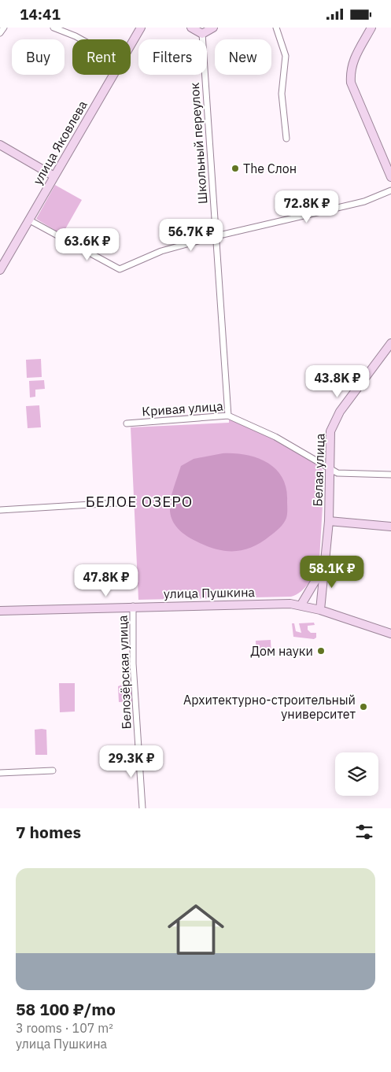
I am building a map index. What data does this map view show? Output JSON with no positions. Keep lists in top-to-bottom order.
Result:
{
  "streets": {
    "main road": ["улица Яковлева", "Белая улица", "улица Пушкина"],
    "street": ["Школьный переулок", "Кривая улица", "Белозёрская улица"]
  },
  "crossings": [
    ["Школьный переулок", "Кривая улица"],
    ["Кривая улица", "Белая улица"],
    ["улица Пушкина", "Белозёрская улица"]
  ],
  "districts": ["БЕЛОЕ ОЗЕРО"],
  "places": ["The Слон", "Дом науки", "Архитектурно-строительный университет"],
  "page": {
    "status": "14:41",
    "chip": [
      "Buy",
      "Rent",
      "Filters",
      "New"
    ],
    "price": [
      "72.8K ₽",
      "56.7K ₽",
      "63.6K ₽",
      "43.8K ₽",
      "58.1K ₽",
      "47.8K ₽",
      "29.3K ₽"
    ],
    "heading": "7 homes",
    "list": [
      {
        "name": "58 100 ₽/mo",
        "note": "3 rooms · 107 m² · улица Пушкина"
      }
    ]
  }
}
